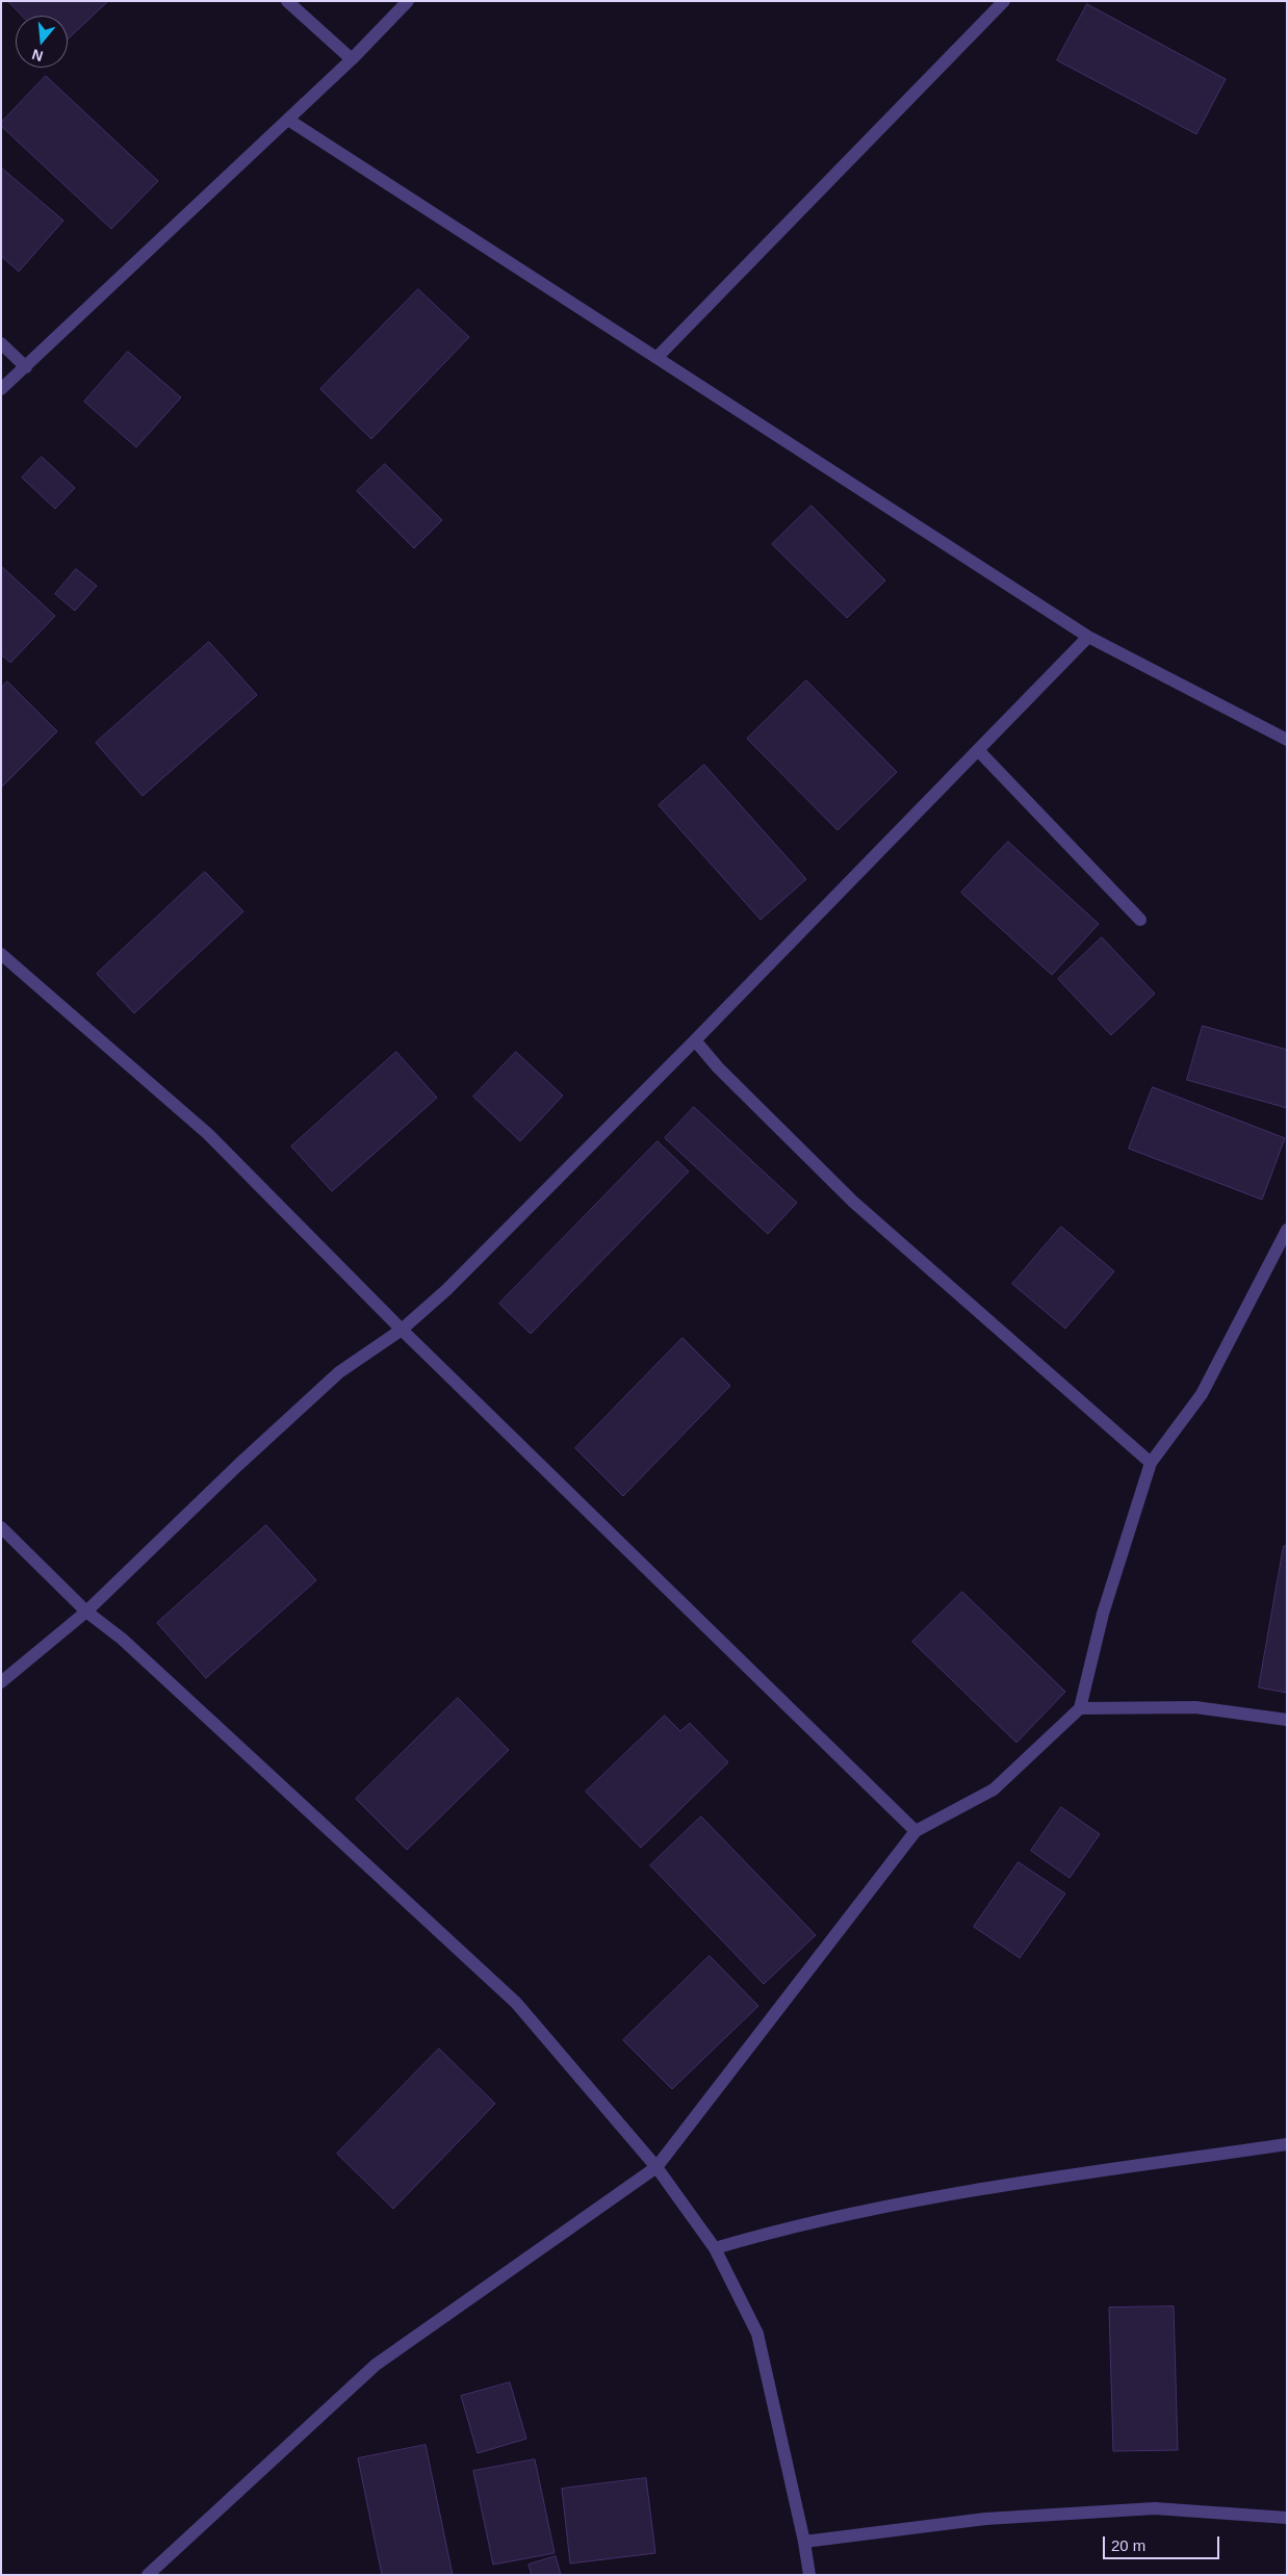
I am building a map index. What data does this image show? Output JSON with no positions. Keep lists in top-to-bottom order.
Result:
{
  "scale_bar": "20 m",
  "north": "bottom"
}
